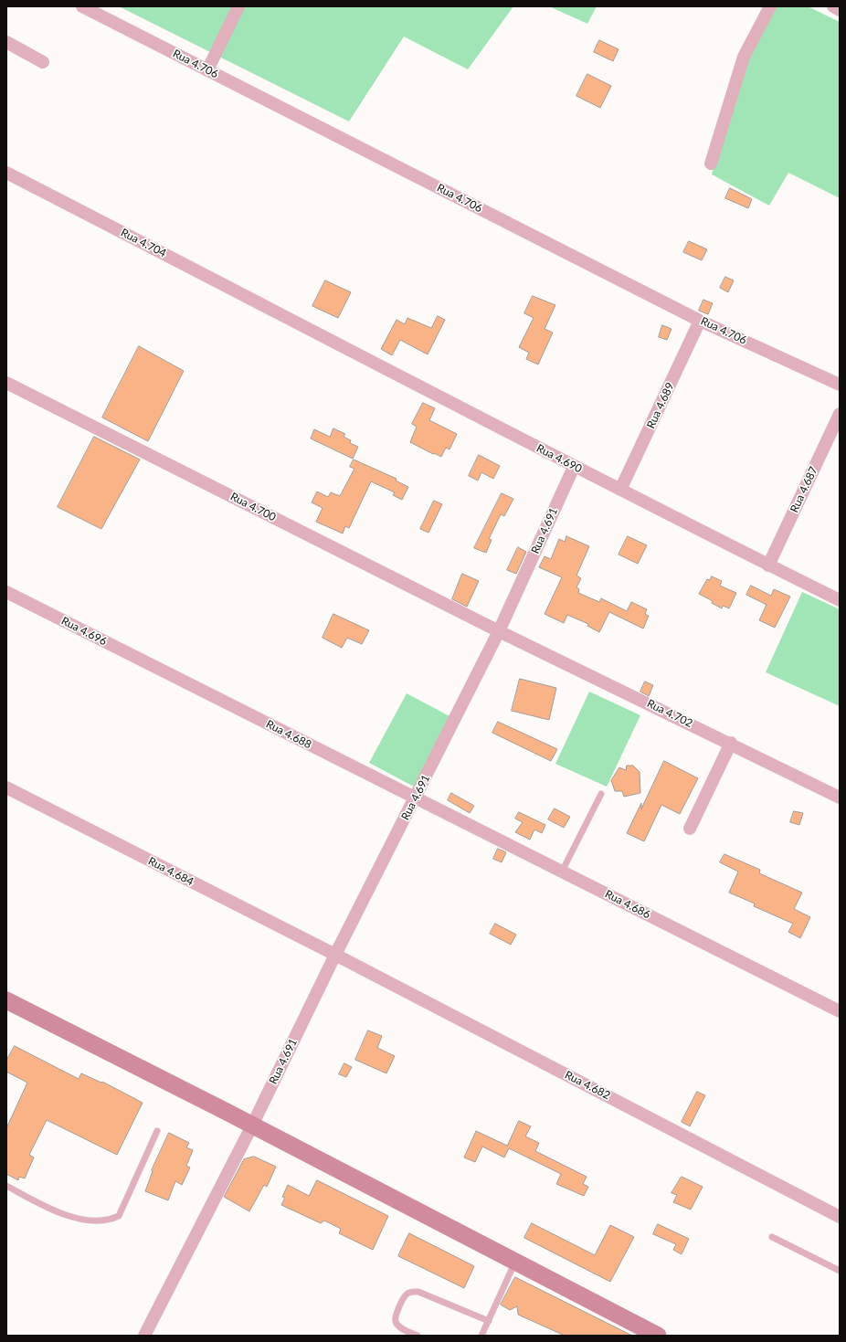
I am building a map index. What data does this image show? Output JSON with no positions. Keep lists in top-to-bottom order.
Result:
{
  "streets": {
    "street": [
      "Rua 4.706",
      "Rua 4.704",
      "Rua 4.689",
      "Rua 4.690",
      "Rua 4.687",
      "Rua 4.700",
      "Rua 4.691",
      "Rua 4.696",
      "Rua 4.702",
      "Rua 4.688",
      "Rua 4.684",
      "Rua 4.686",
      "Rua 4.682"
    ]
  },
  "crossings": [
    ["Rua 4.706", "Rua 4.689"],
    ["Rua 4.704", "Rua 4.690"],
    ["Rua 4.689", "Rua 4.690"],
    ["Rua 4.690", "Rua 4.687"],
    ["Rua 4.690", "Rua 4.691"],
    ["Rua 4.700", "Rua 4.691"],
    ["Rua 4.700", "Rua 4.702"],
    ["Rua 4.691", "Rua 4.702"],
    ["Rua 4.691", "Rua 4.688"],
    ["Rua 4.691", "Rua 4.684"],
    ["Rua 4.691", "Rua 4.686"],
    ["Rua 4.691", "Rua 4.682"],
    ["Rua 4.696", "Rua 4.688"],
    ["Rua 4.688", "Rua 4.686"],
    ["Rua 4.684", "Rua 4.682"]
  ]
}
